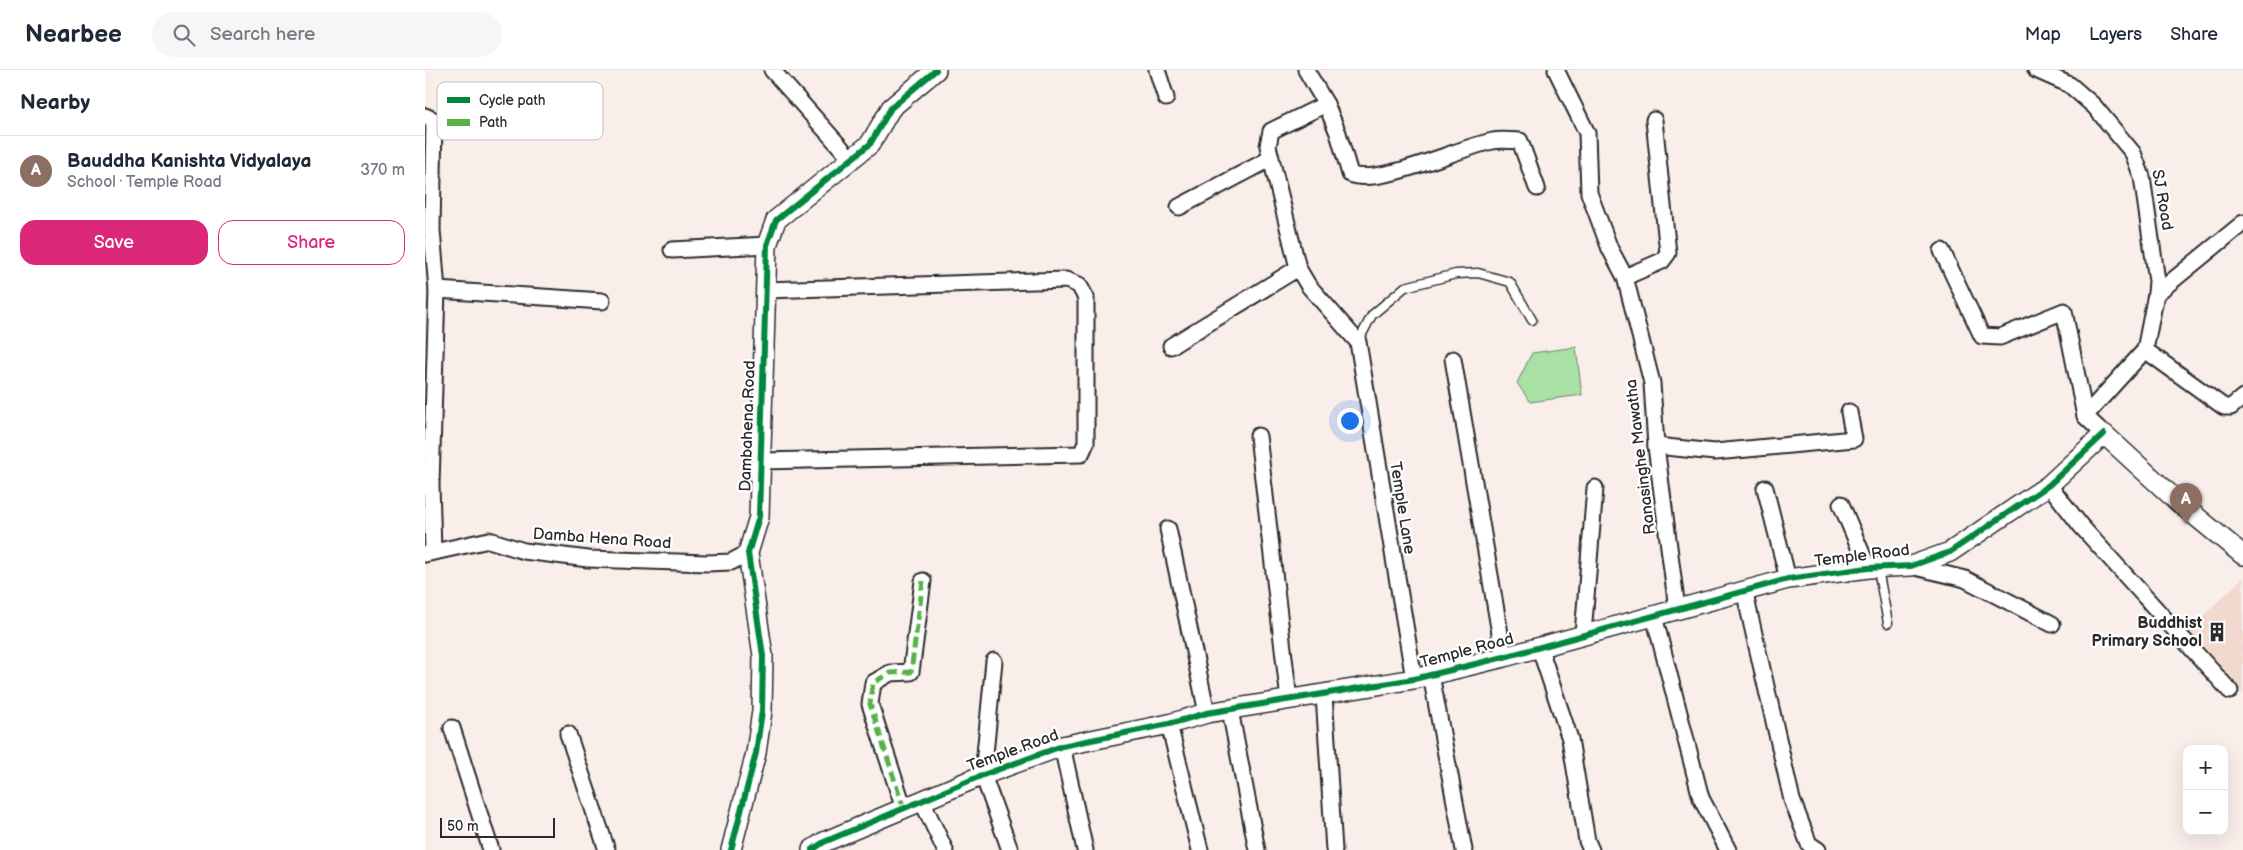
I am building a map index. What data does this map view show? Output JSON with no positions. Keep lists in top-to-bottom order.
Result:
{
  "streets": {
    "street": [
      "SJ Road",
      "Dambahena Road",
      "Ranasinghe Mawatha",
      "Temple Lane",
      "Damba Hena Road",
      "Temple Road"
    ]
  },
  "crossings": [
    ["Dambahena Road", "Damba Hena Road"],
    ["Ranasinghe Mawatha", "Temple Road"],
    ["Temple Lane", "Temple Road"]
  ],
  "places": {
    "building": ["Buddhist Primary School"]
  },
  "legend": ["Cycle path", "Path"],
  "scale_bar": "50 m",
  "page": {
    "header": "Nearbee",
    "search": "Search here",
    "nav": ["Map", "Layers", "Share"],
    "heading": "Nearby",
    "list": [
      {
        "mark": "A",
        "name": "Bauddha Kanishta Vidyalaya",
        "note": "School · Temple Road",
        "value": "370 m"
      }
    ],
    "buttons": ["Save", "Share"],
    "pins": "A",
    "map_buttons": ["+", "−"],
    "scale": "50 m"
  }
}
